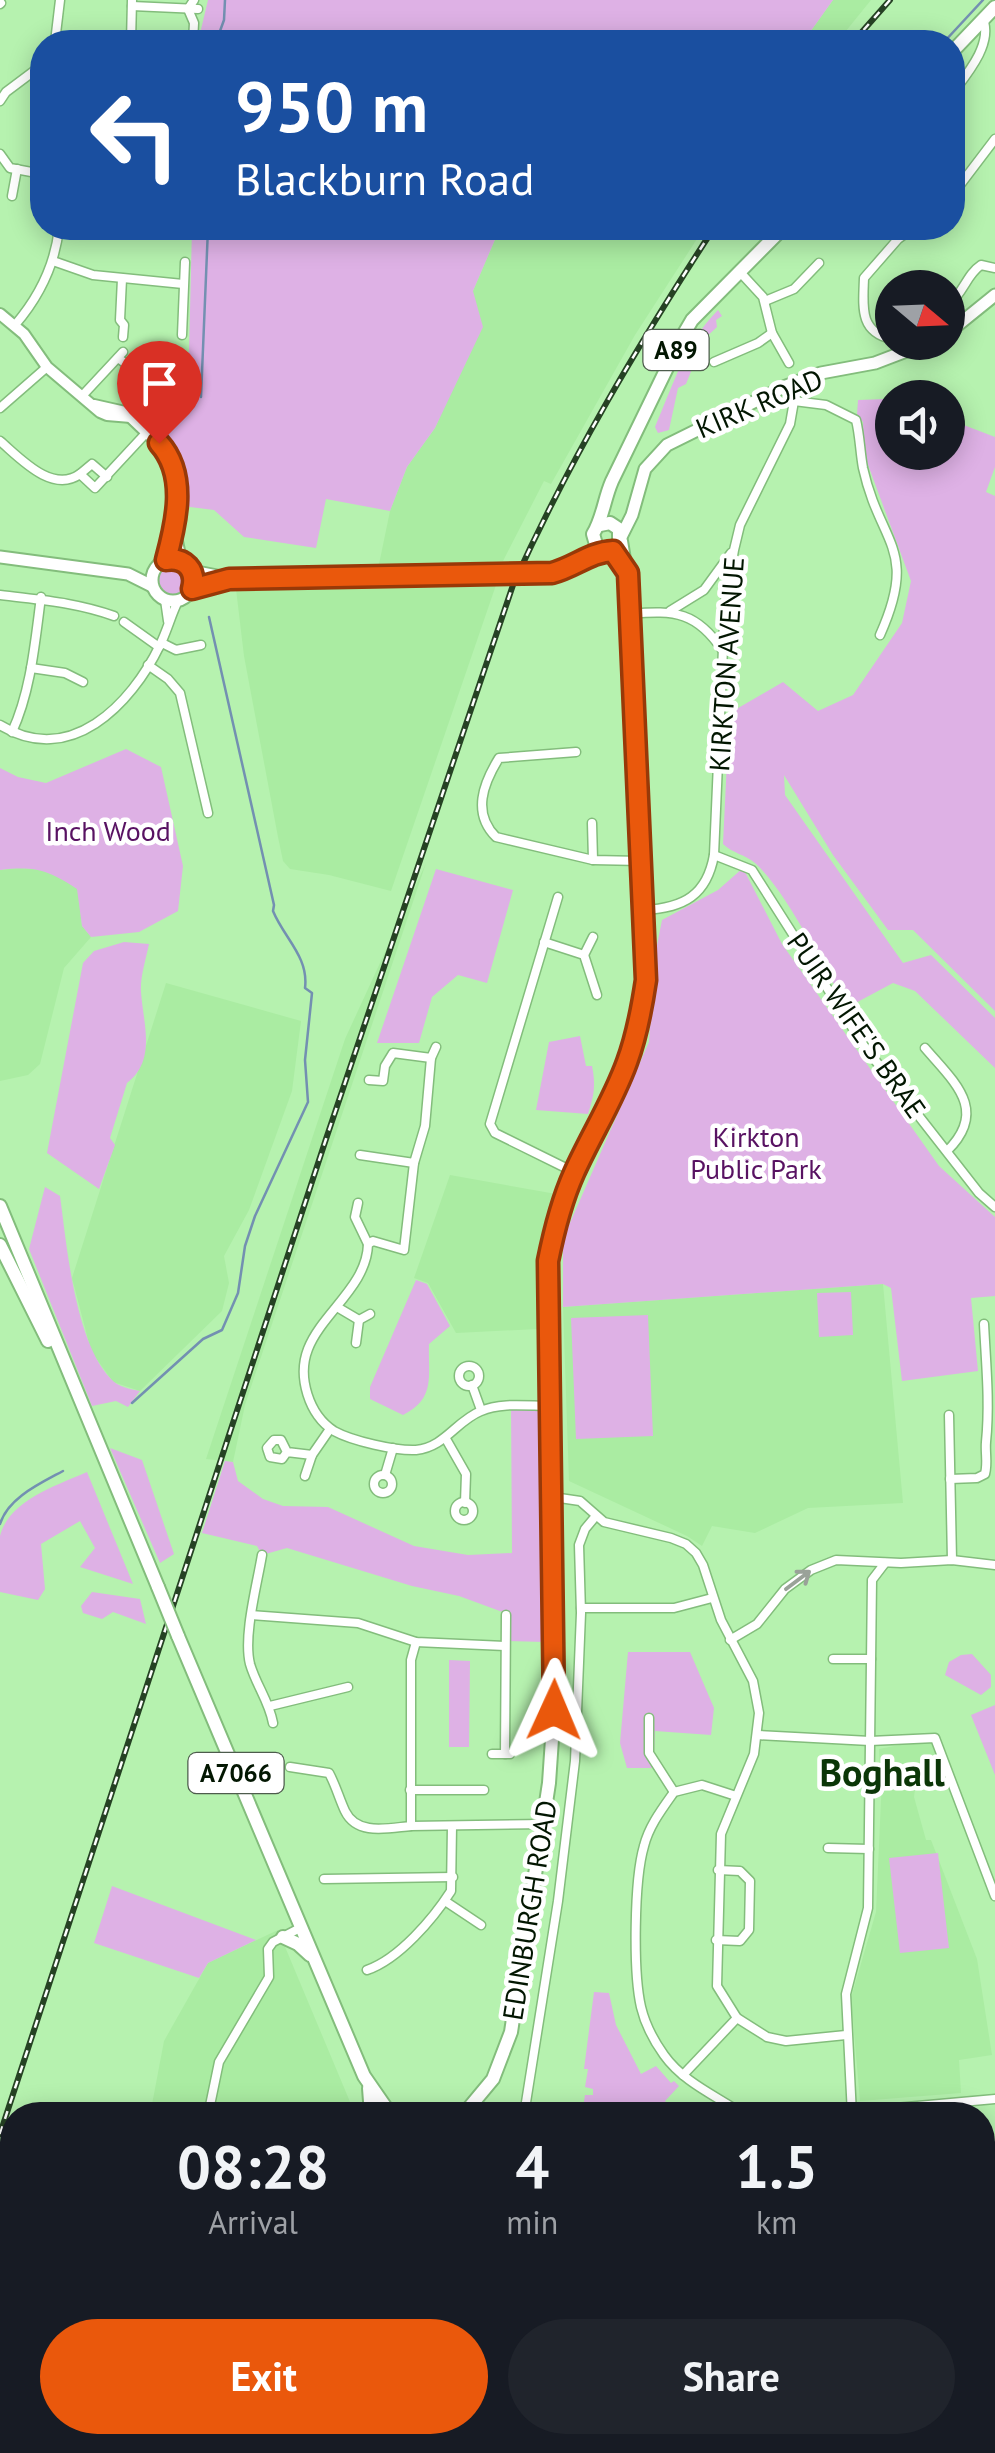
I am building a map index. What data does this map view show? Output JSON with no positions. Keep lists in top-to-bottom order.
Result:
{
  "streets": {
    "main road": [
      "A89",
      "KIRK ROAD",
      "A7066",
      "EDINBURGH ROAD"
    ],
    "street": ["KIRKTON AVENUE", "PUIR WIFE'S BRAE"]
  },
  "crossings": [
    ["A89", "KIRK ROAD"],
    ["A89", "EDINBURGH ROAD"],
    ["KIRK ROAD", "EDINBURGH ROAD"],
    ["KIRKTON AVENUE", "PUIR WIFE'S BRAE"],
    ["KIRKTON AVENUE", "EDINBURGH ROAD"]
  ],
  "districts": ["Boghall"],
  "parks": ["Inch Wood", "Kirkton Public Park"],
  "north": "right",
  "page": {
    "turn": ["950 m", "Blackburn Road"],
    "eta": [
      "08:28",
      "Arrival",
      "4",
      "min",
      "1.5",
      "km"
    ],
    "buttons": ["Exit", "Share"]
  }
}
